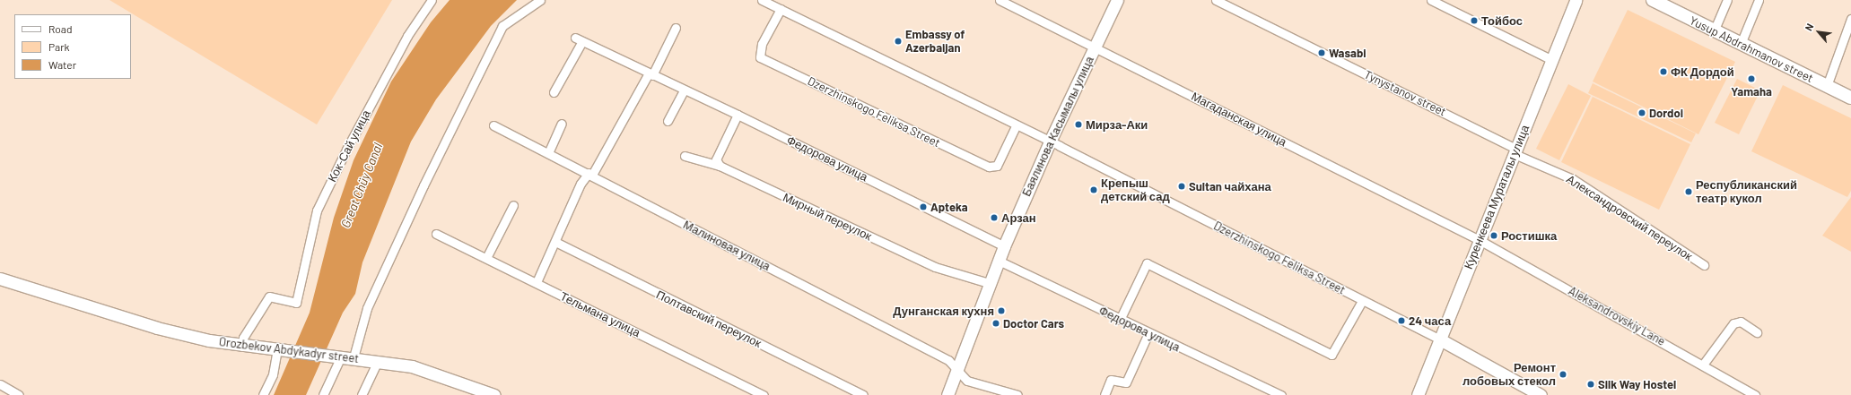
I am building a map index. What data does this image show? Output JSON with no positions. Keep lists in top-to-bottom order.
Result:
{
  "streets": {
    "main road": ["Yusup Abdrahmanov street"],
    "street": [
      "Tynystanov street",
      "Dzerzhinskogo Feliksa Street",
      "Магаданская улица",
      "Баялинова Касымалы улица",
      "Кок-Сай улица",
      "Федорова улица",
      "Куренкеева Мураталы улица",
      "Мирный переулок",
      "Александровский переулок",
      "Малиновая улица",
      "Тельмана улица",
      "Aleksandrovskiy Lane",
      "Полтавский переулок",
      "Orozbekov Abdykadyr street"
    ]
  },
  "crossings": [
    ["Tynystanov street", "Куренкеева Мураталы улица"],
    ["Tynystanov street", "Александровский переулок"],
    ["Dzerzhinskogo Feliksa Street", "Баялинова Касымалы улица"],
    ["Dzerzhinskogo Feliksa Street", "Куренкеева Мураталы улица"],
    ["Магаданская улица", "Баялинова Касымалы улица"],
    ["Магаданская улица", "Куренкеева Мураталы улица"],
    ["Магаданская улица", "Aleksandrovskiy Lane"],
    ["Баялинова Касымалы улица", "Федорова улица"],
    ["Баялинова Касымалы улица", "Мирный переулок"],
    ["Баялинова Касымалы улица", "Малиновая улица"],
    ["Кок-Сай улица", "Orozbekov Abdykadyr street"],
    ["Куренкеева Мураталы улица", "Александровский переулок"],
    ["Куренкеева Мураталы улица", "Aleksandrovskiy Lane"]
  ],
  "water": ["Great Chüy Canal"],
  "places": [
    "Тойбос",
    "Embassy of Azerbaijan",
    "Wasabi",
    "ФК Дордой",
    "Yamaha",
    "Dordoi",
    "Мирза-Аки",
    "Sultan чайхана",
    "Крепыш детский сад",
    "Республиканский театр кукол",
    "Apteka",
    "Арзан",
    "Ростишка",
    "Дунганская кухня",
    "24 часа",
    "Doctor Cars",
    "Ремонт лобовых стекол",
    "Silk Way Hostel"
  ],
  "legend": ["Road", "Park", "Water"],
  "north": "top left"
}
